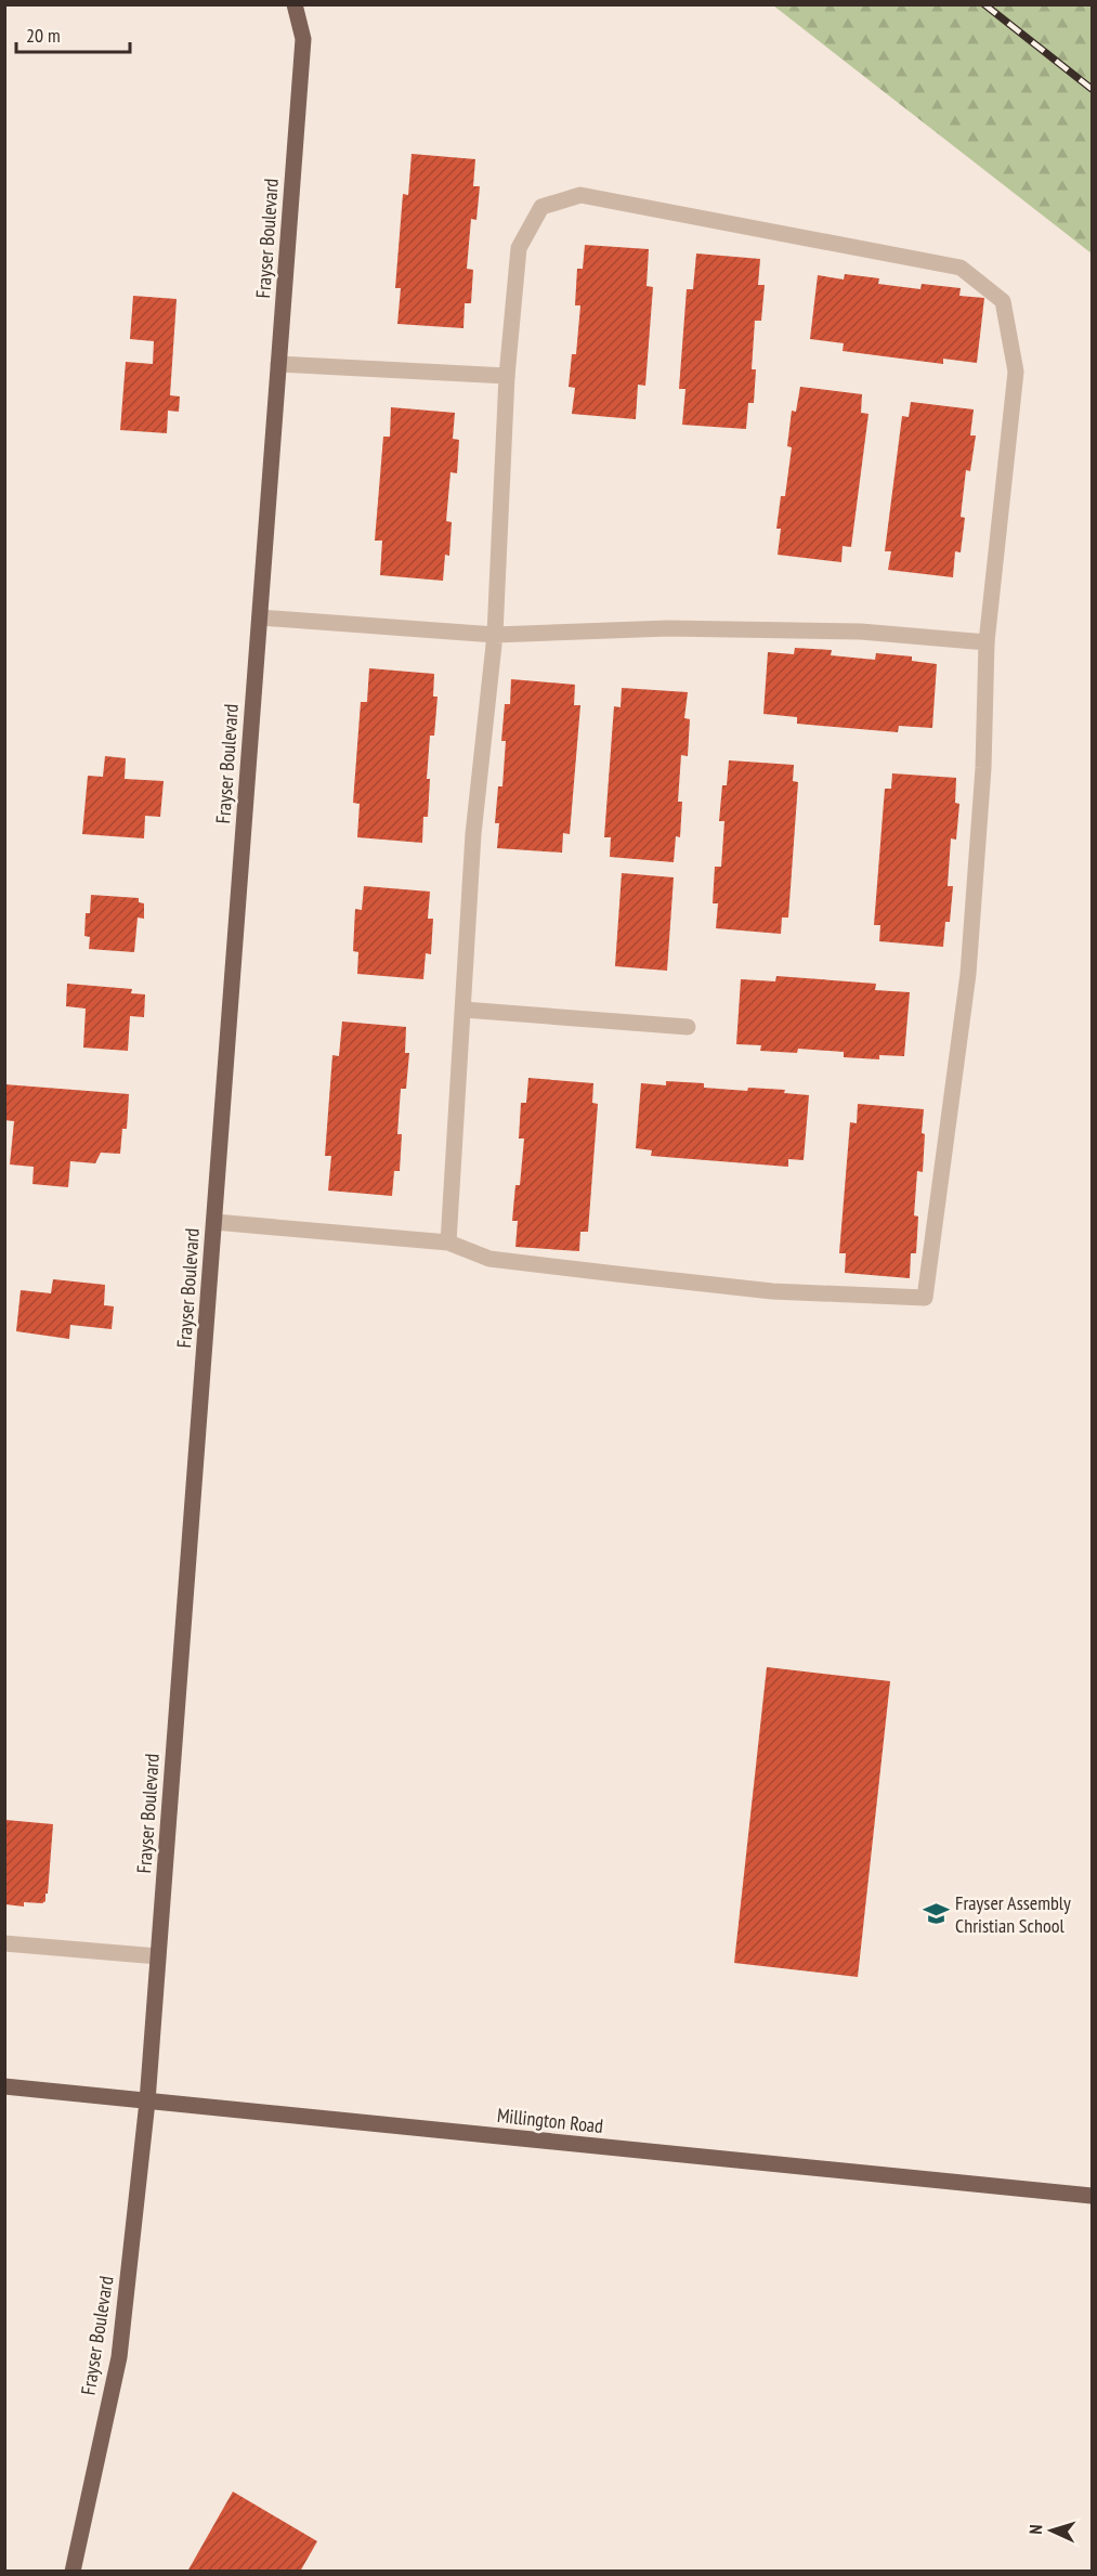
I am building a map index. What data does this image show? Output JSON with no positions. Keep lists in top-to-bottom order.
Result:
{
  "streets": {
    "main road": ["Frayser Boulevard", "Millington Road"]
  },
  "crossings": [
    ["Frayser Boulevard", "Millington Road"]
  ],
  "places": {
    "school or university": ["Frayser Assembly Christian School"]
  },
  "scale_bar": "20 m",
  "north": "left"
}
